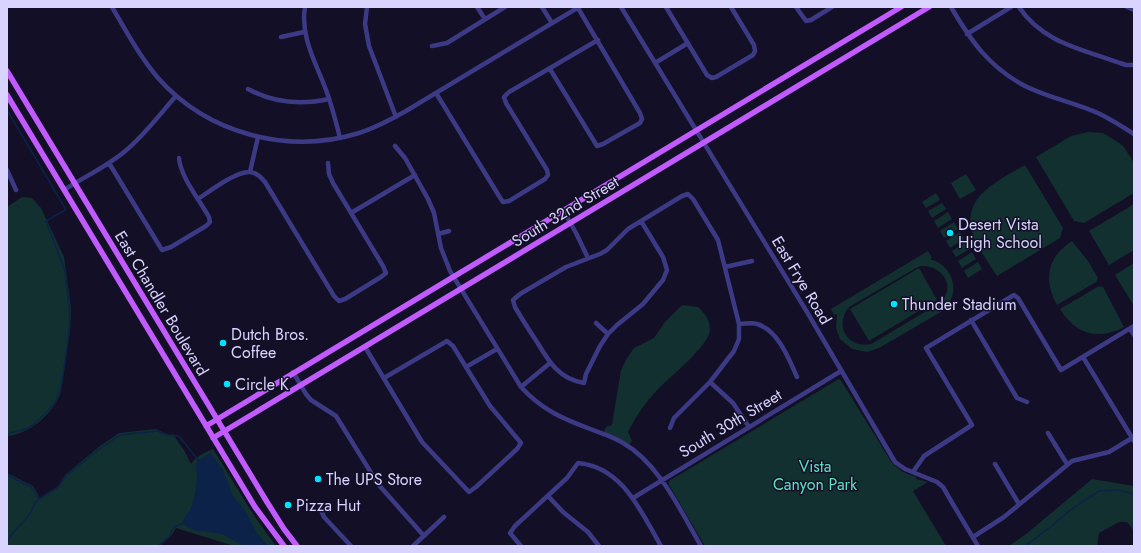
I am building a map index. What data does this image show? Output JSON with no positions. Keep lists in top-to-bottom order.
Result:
{
  "streets": {
    "main road": ["South 32nd Street", "East Chandler Boulevard"],
    "street": ["East Frye Road", "South 30th Street"]
  },
  "crossings": [
    ["South 32nd Street", "East Frye Road"],
    ["South 32nd Street", "East Chandler Boulevard"],
    ["East Frye Road", "South 30th Street"]
  ],
  "parks": ["Vista Canyon Park"],
  "places": [
    "Desert Vista High School",
    "Thunder Stadium",
    "Dutch Bros. Coffee",
    "Circle K",
    "The UPS Store",
    "Pizza Hut"
  ]
}
